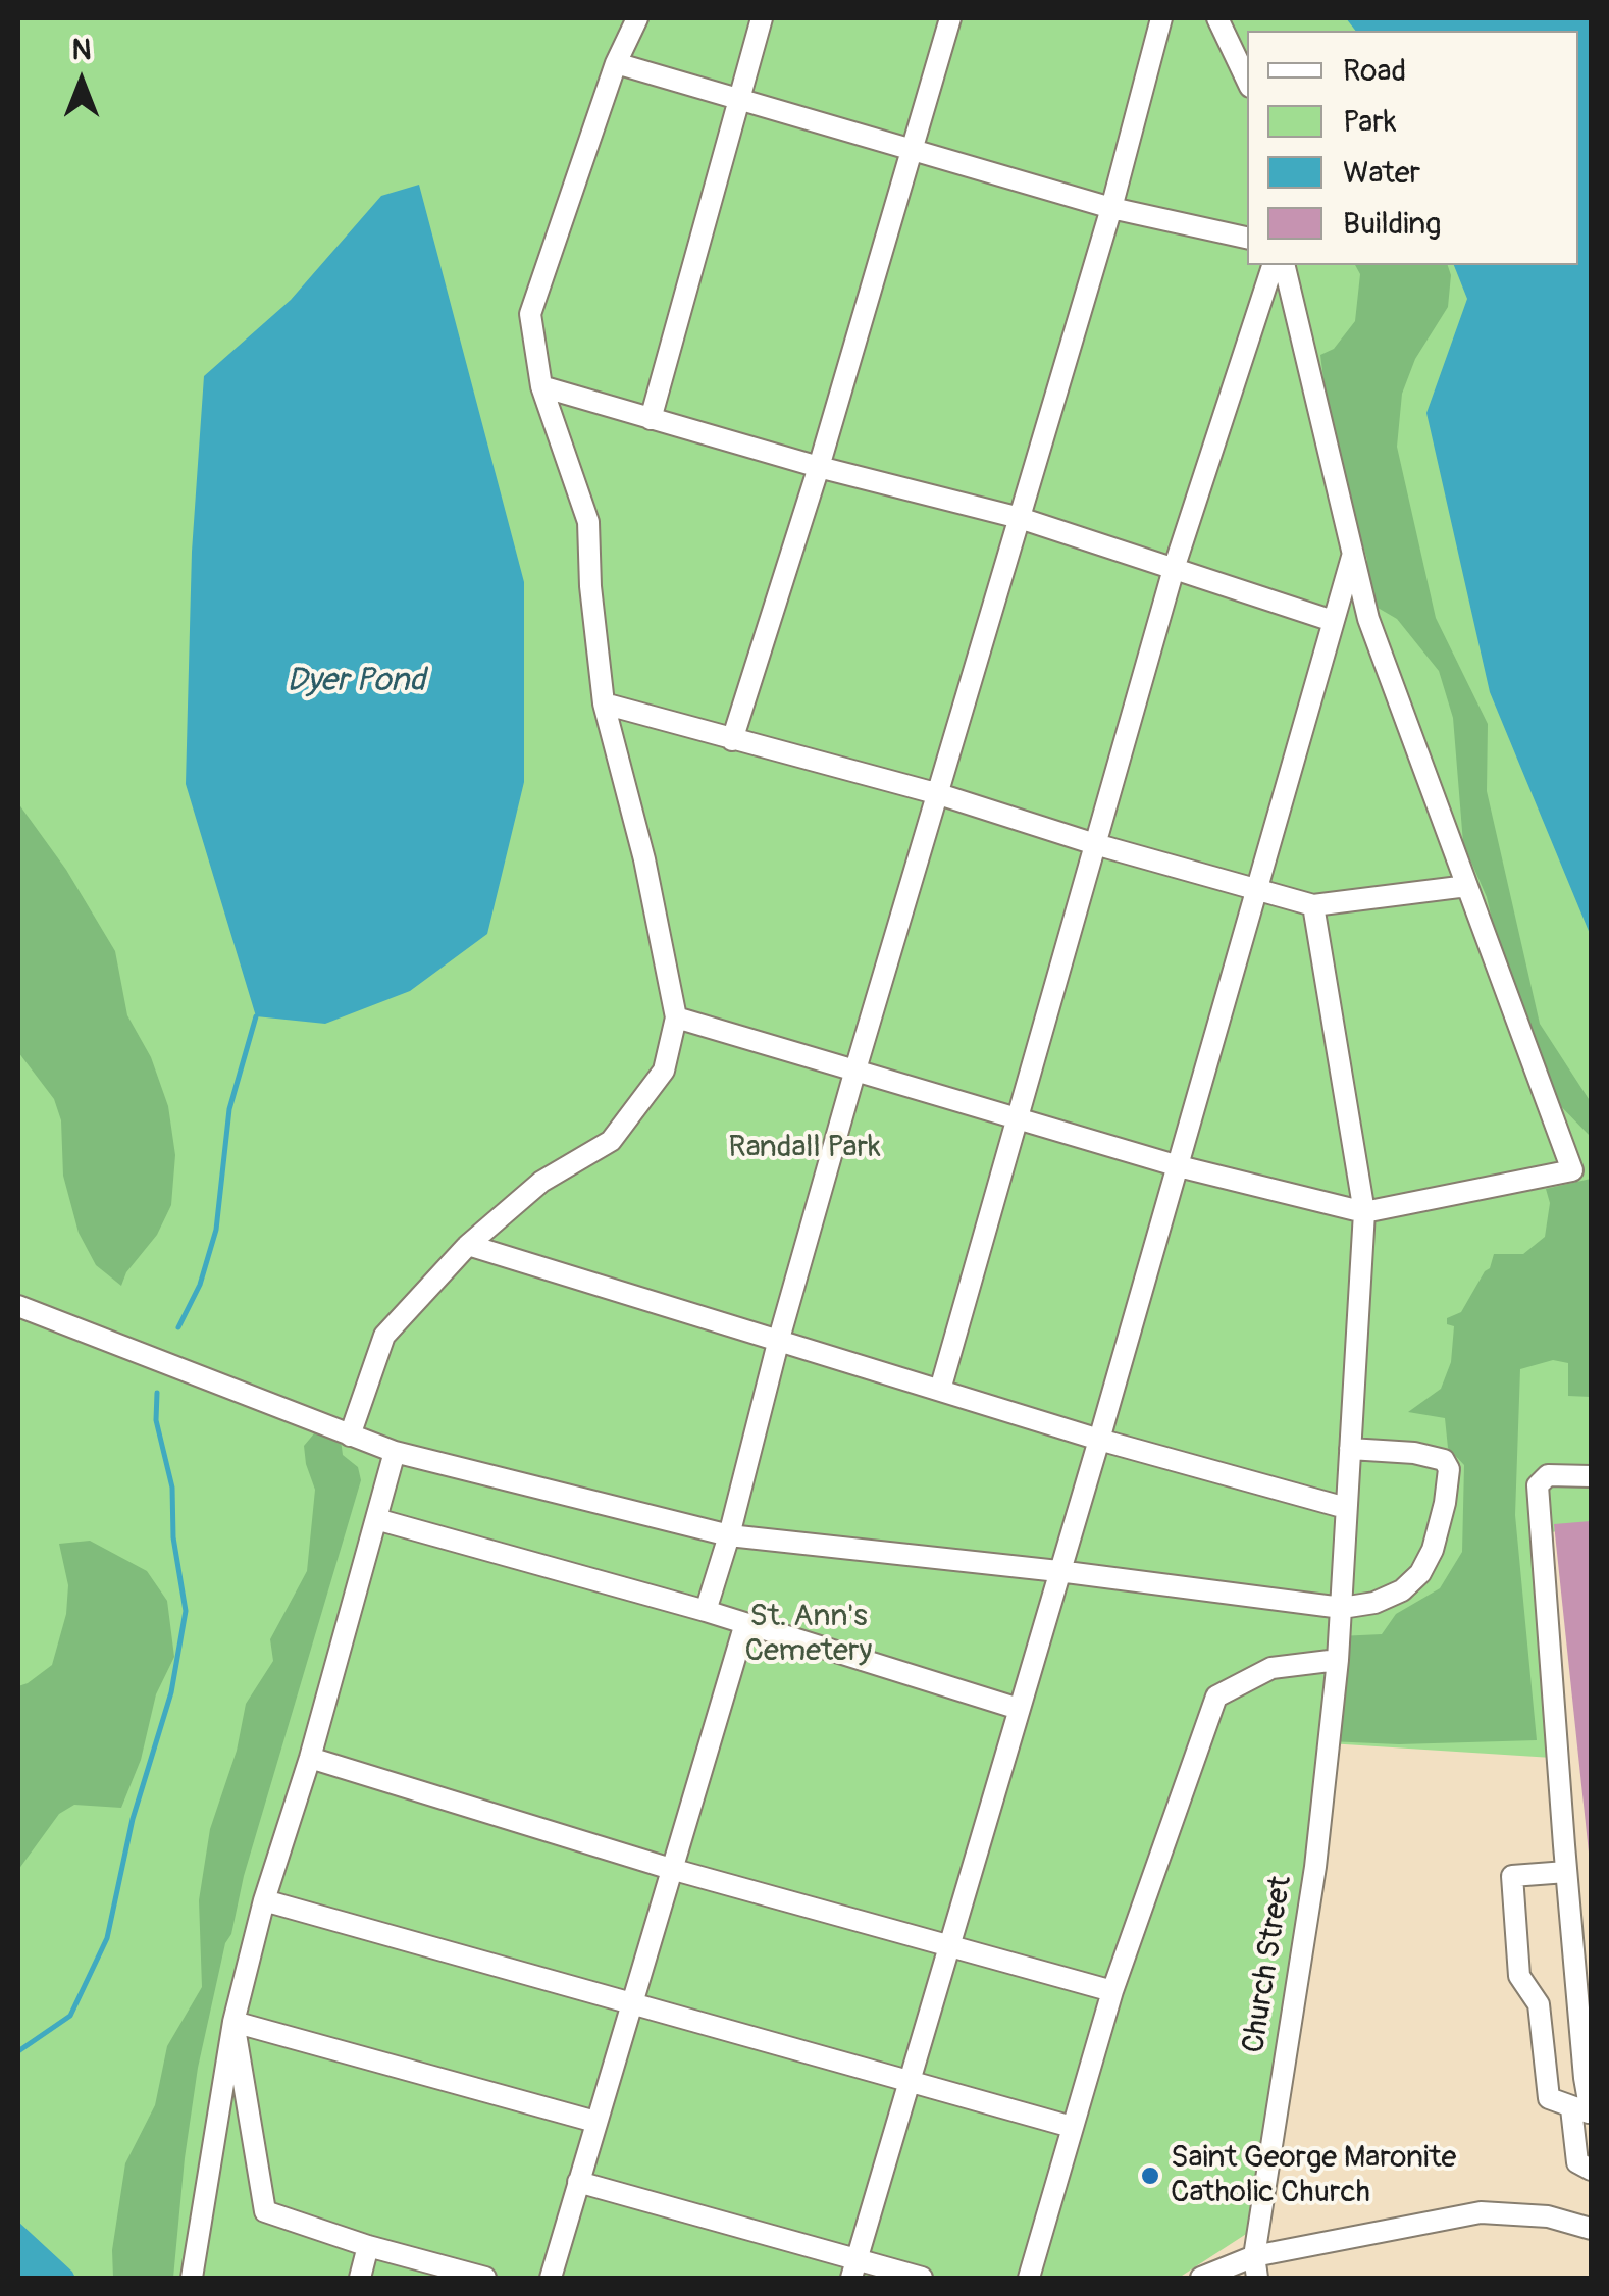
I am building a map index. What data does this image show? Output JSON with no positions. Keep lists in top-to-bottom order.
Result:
{
  "streets": {
    "street": ["Church Street"]
  },
  "water": ["Dyer Pond"],
  "parks": ["Randall Park", "St. Ann's Cemetery"],
  "places": ["Saint George Maronite Catholic Church"],
  "legend": [
    "Road",
    "Park",
    "Water",
    "Building"
  ],
  "north": "top"
}
